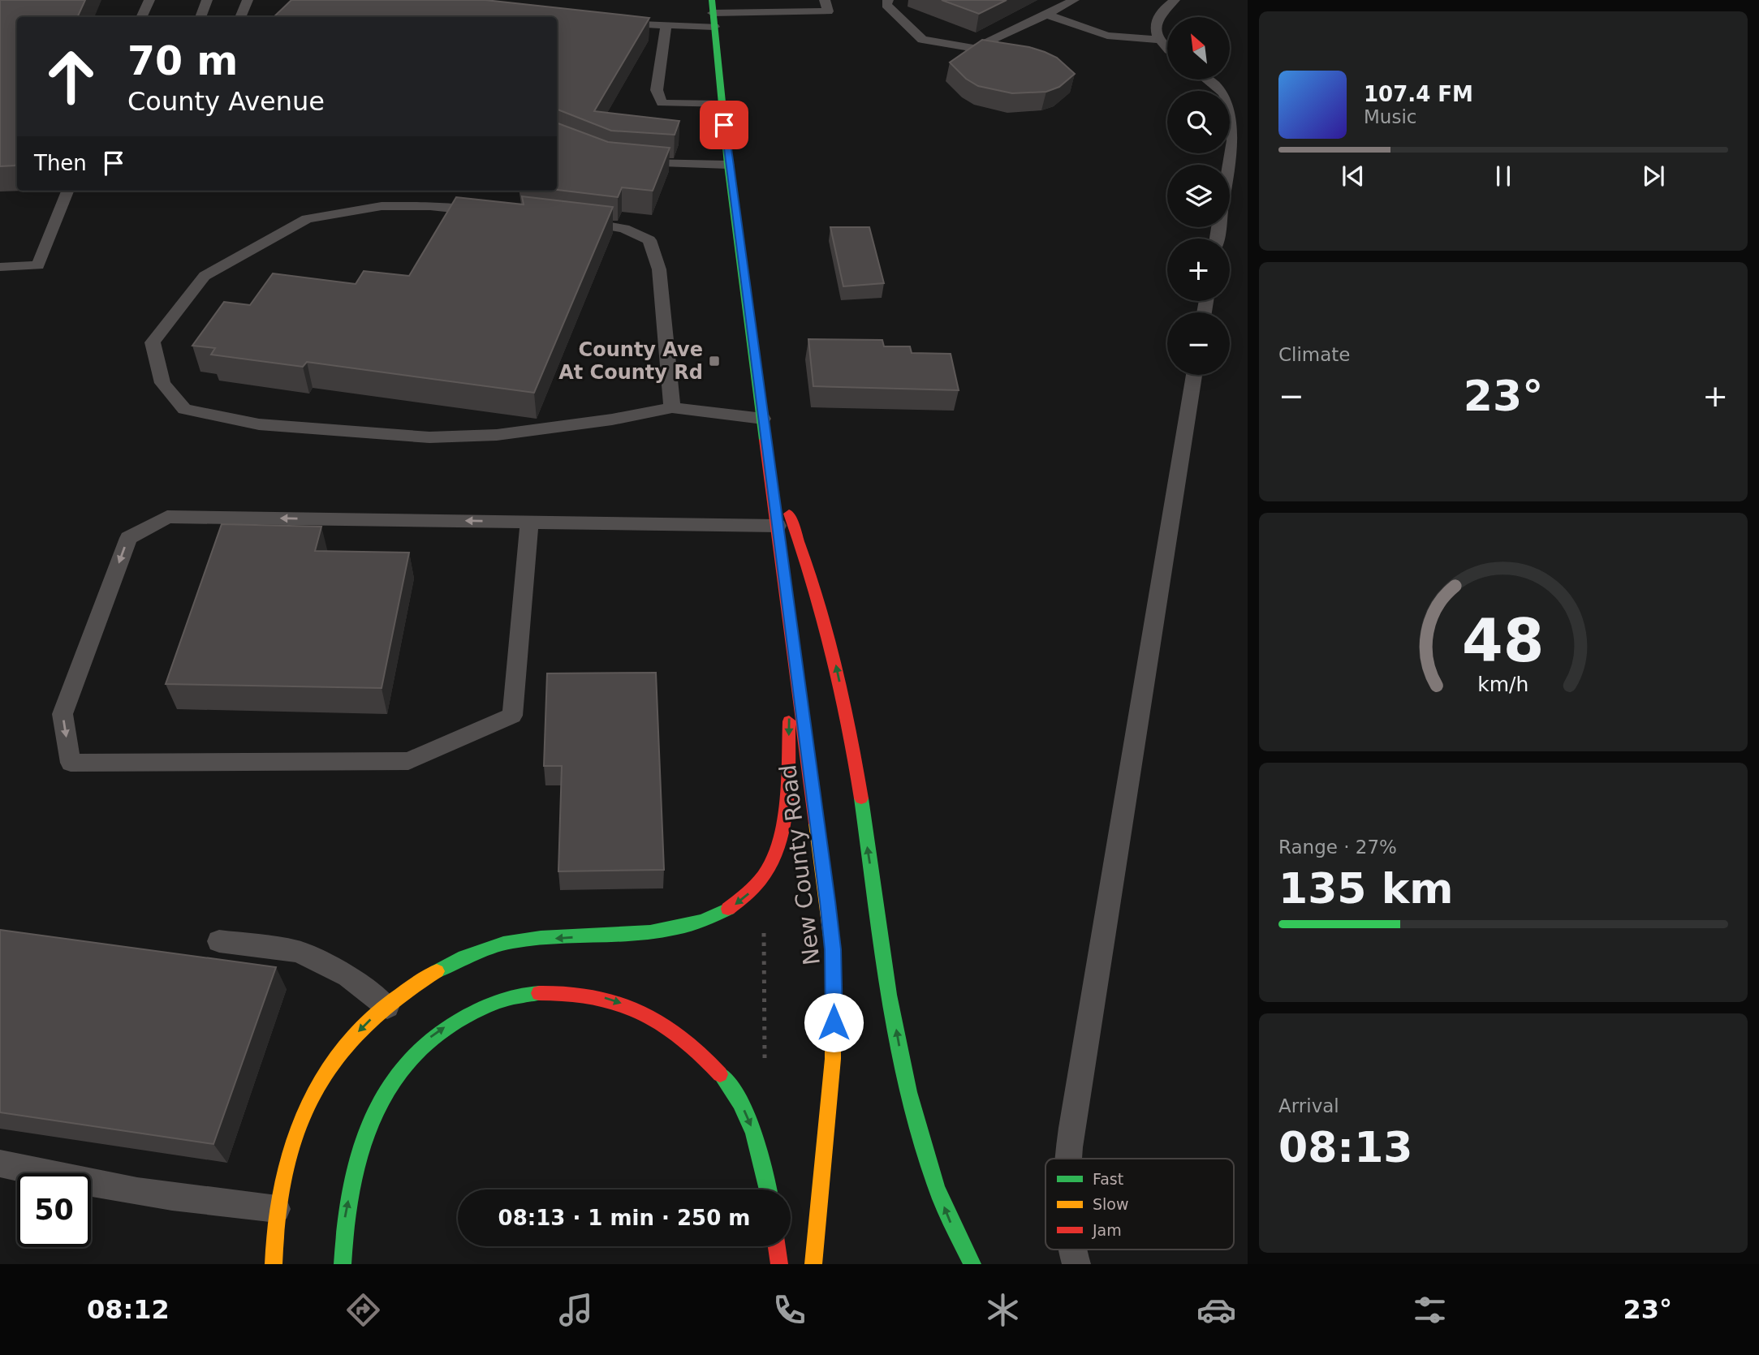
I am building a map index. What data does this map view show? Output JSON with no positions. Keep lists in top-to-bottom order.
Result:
{
  "streets": {
    "main road": ["New County Road"]
  },
  "places": {
    "transit": ["County Ave At County Rd"]
  },
  "legend": ["Fast", "Slow", "Jam"],
  "north": "top left",
  "page": {
    "map_buttons": ["+", "−"],
    "turn": ["70 m", "County Avenue"],
    "song": ["107.4 FM", "Music"],
    "then": "Then",
    "tile": [
      "Climate",
      ["Range · 27%", "135 km"],
      ["Arrival", "08:13"]
    ],
    "heat": ["−", "23°", "+"],
    "limit": "50",
    "trip": "08:13 · 1 min · 250 m",
    "tabs": ["08:12", "23°"],
    "gauge": ["48", "km/h"]
  }
}
